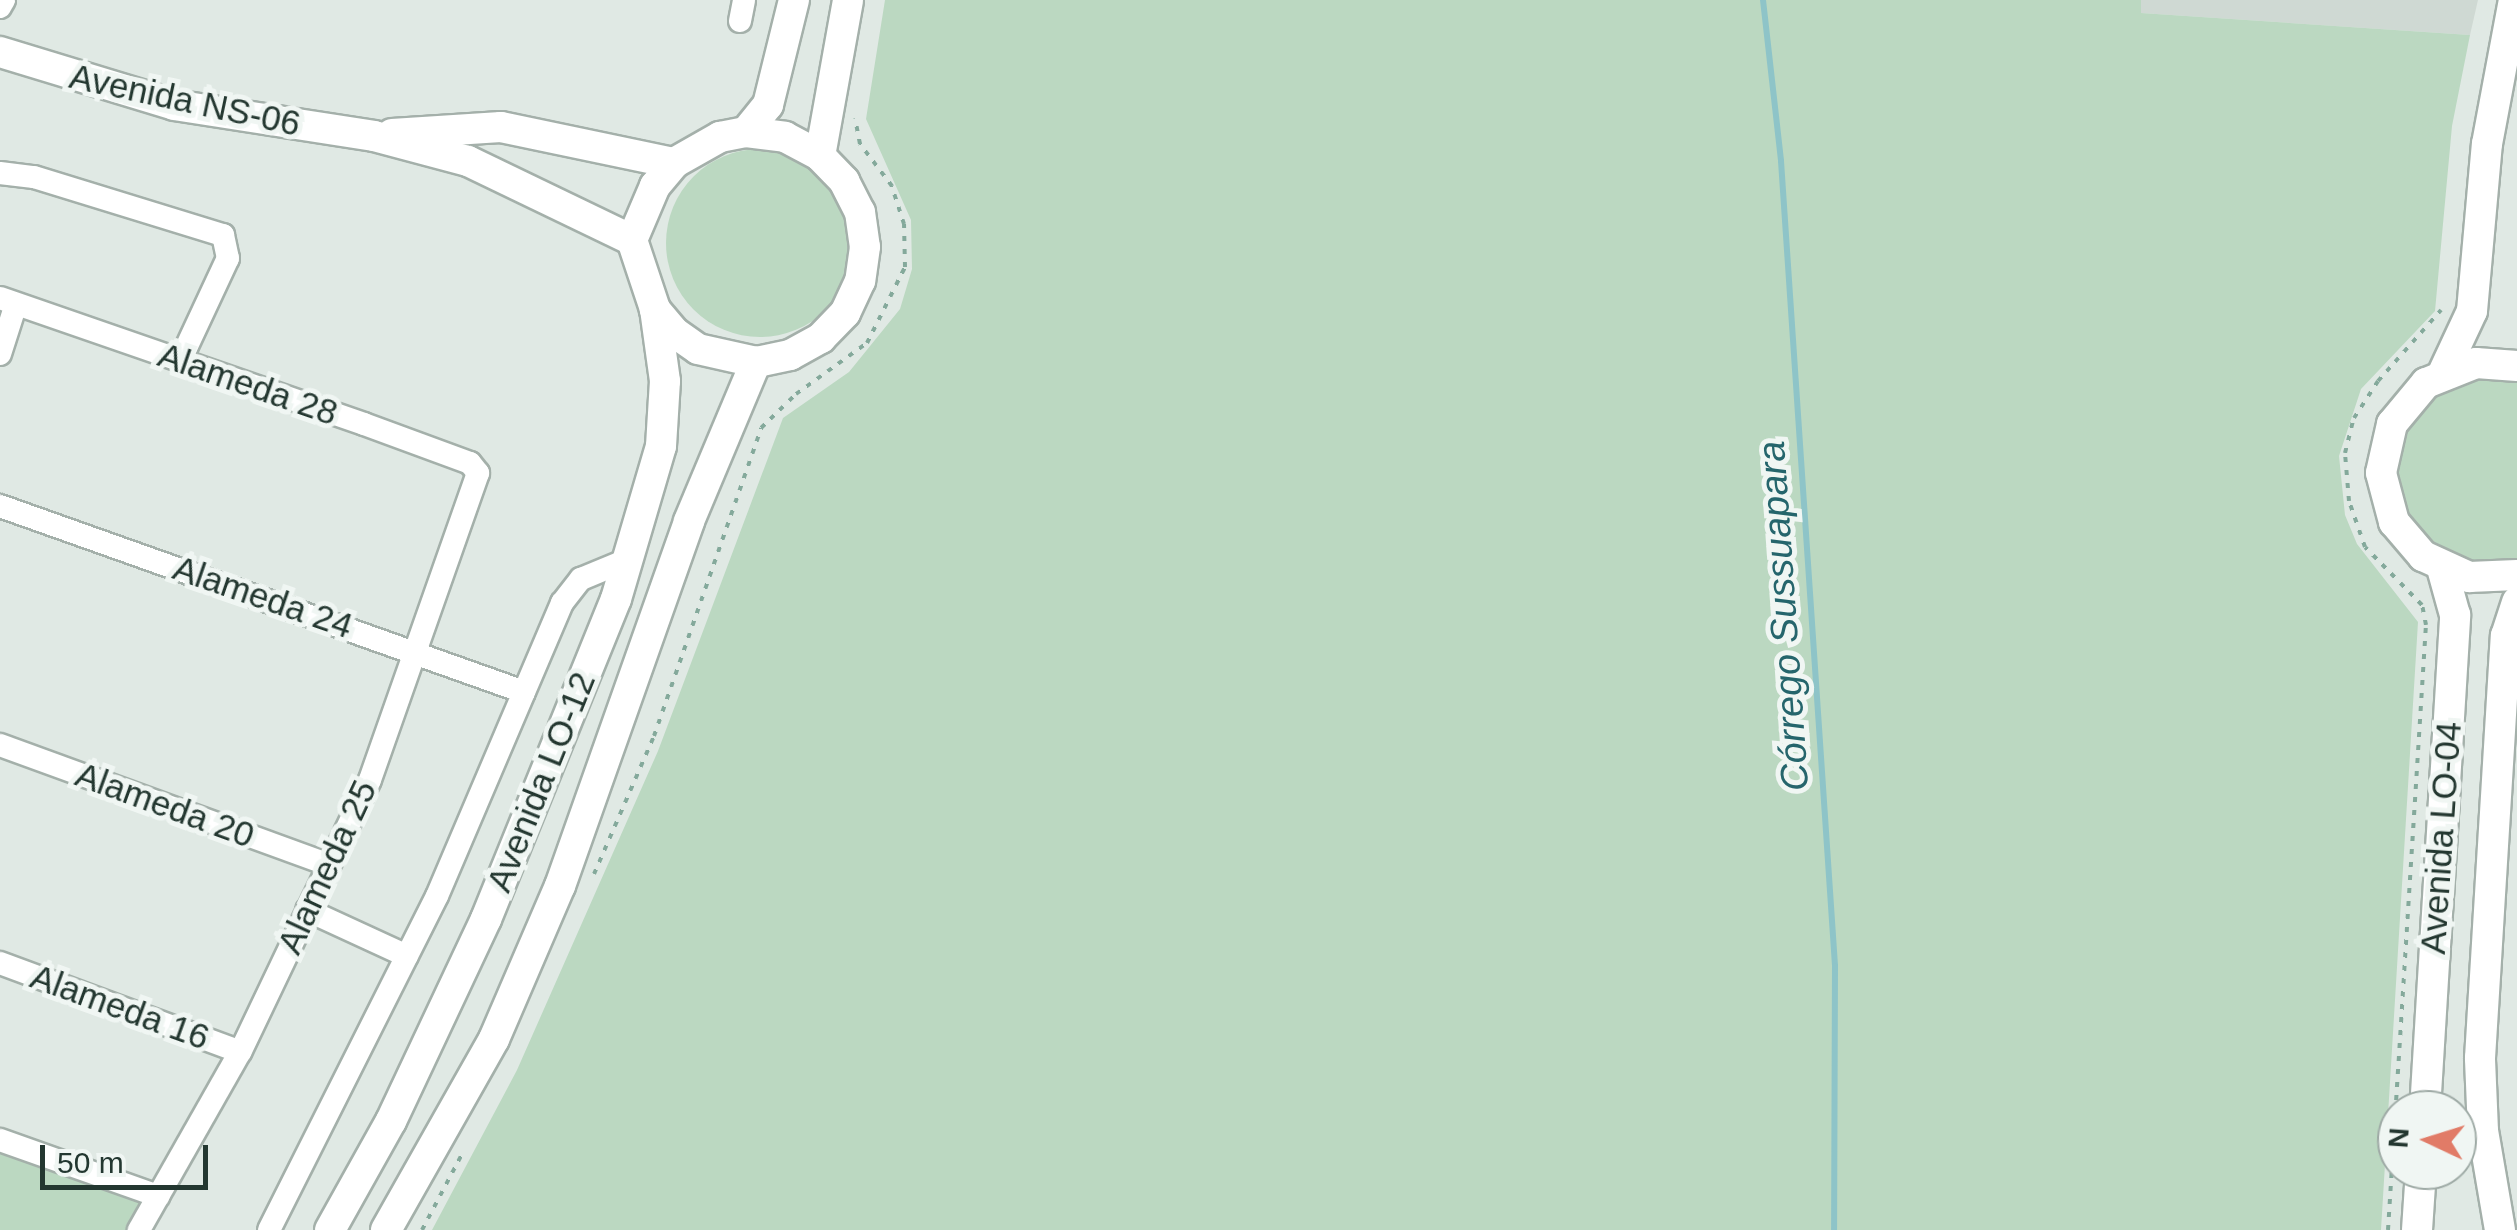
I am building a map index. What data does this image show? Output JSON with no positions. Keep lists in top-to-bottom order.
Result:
{
  "streets": {
    "street": [
      "Avenida NS-06",
      "Alameda 28",
      "Alameda 24",
      "Avenida LO-12",
      "Alameda 20",
      "Avenida LO-04",
      "Alameda 25",
      "Alameda 16"
    ]
  },
  "crossings": [
    ["Avenida NS-06", "Avenida LO-12"],
    ["Alameda 28", "Alameda 25"],
    ["Alameda 24", "Alameda 25"],
    ["Alameda 20", "Alameda 25"],
    ["Alameda 25", "Alameda 16"]
  ],
  "water": ["Córrego Sussuapara"],
  "scale_bar": "50 m",
  "north": "left"
}
